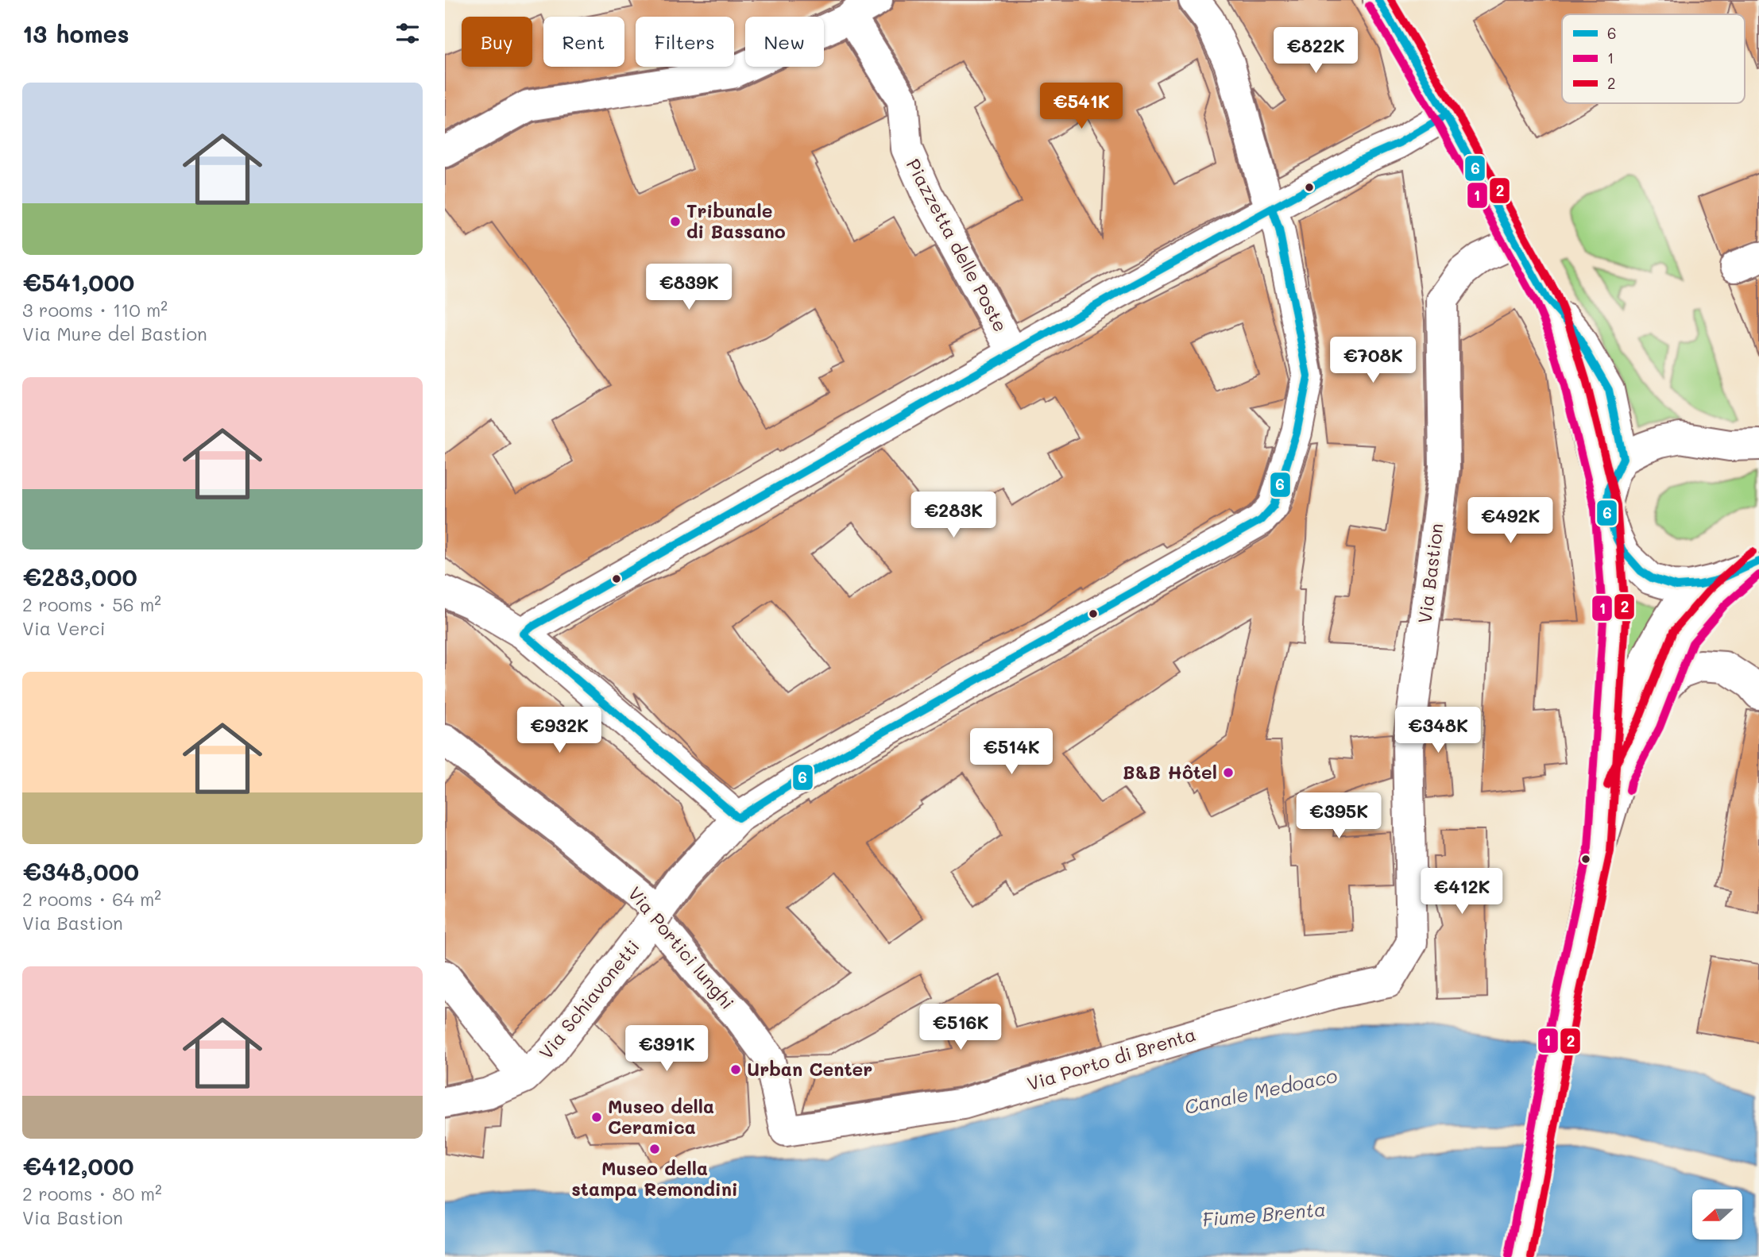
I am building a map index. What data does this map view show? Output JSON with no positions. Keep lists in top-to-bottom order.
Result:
{
  "streets": {
    "street": [
      "Piazzetta delle Poste",
      "Via Bastion",
      "Via Portici lunghi",
      "Via Schiavonetti",
      "Via Porto di Brenta"
    ]
  },
  "crossings": [
    ["Via Bastion", "Via Porto di Brenta"],
    ["Via Portici lunghi", "Via Porto di Brenta"]
  ],
  "water": ["Canale Medoaco", "Fiume Brenta"],
  "places": [
    "Tribunale di Bassano",
    "B&B Hôtel",
    "Urban Center",
    "Museo della Ceramica",
    "Museo della stampa Remondini"
  ],
  "lines": ["transit line 6", "transit line 2", "transit line 1"],
  "legend": ["6", "1", "2"],
  "north": "left",
  "page": {
    "heading": "13 homes",
    "chip": [
      "Buy",
      "Rent",
      "Filters",
      "New"
    ],
    "price": [
      "€822K",
      "€541K",
      "€839K",
      "€708K",
      "€283K",
      "€492K",
      "€932K",
      "€348K",
      "€514K",
      "€395K",
      "€412K",
      "€516K",
      "€391K"
    ],
    "list": [
      {
        "name": "€541,000",
        "note": "3 rooms · 110 m² · Via Mure del Bastion"
      },
      {
        "name": "€283,000",
        "note": "2 rooms · 56 m² · Via Verci"
      },
      {
        "name": "€348,000",
        "note": "2 rooms · 64 m² · Via Bastion"
      },
      {
        "name": "€412,000",
        "note": "2 rooms · 80 m² · Via Bastion"
      }
    ]
  }
}
